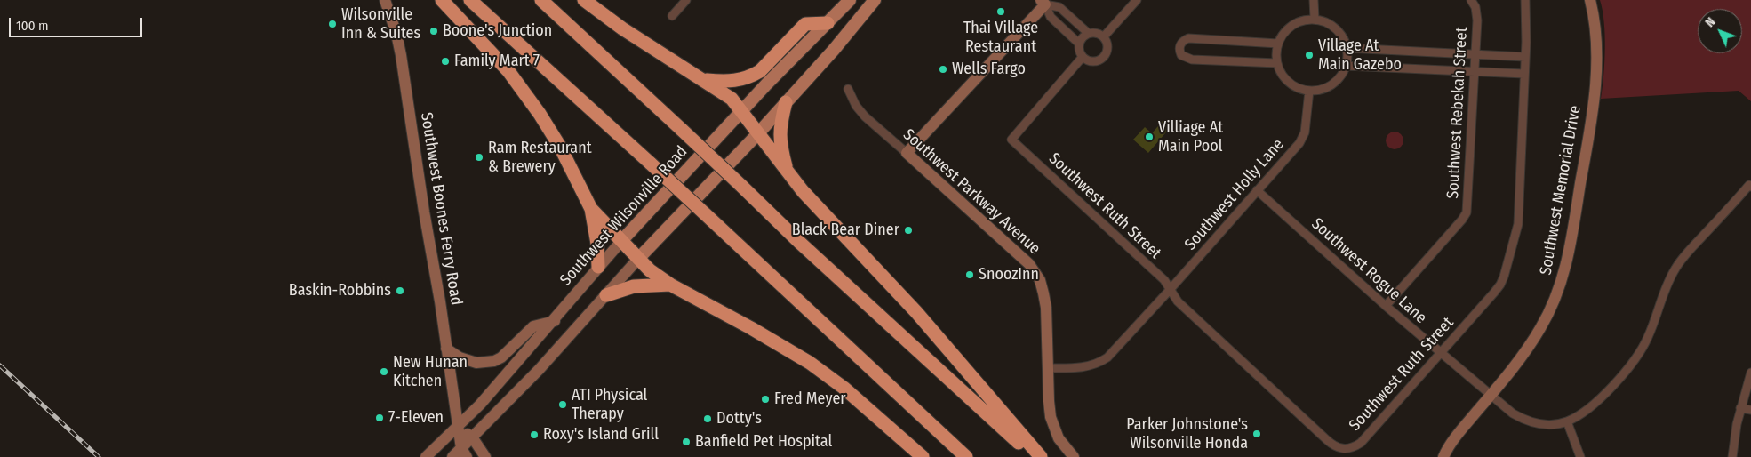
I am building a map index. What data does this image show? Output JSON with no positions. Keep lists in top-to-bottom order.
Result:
{
  "streets": {
    "main road": ["Southwest Wilsonville Road"],
    "street": [
      "Southwest Rebekah Street",
      "Southwest Memorial Drive",
      "Southwest Parkway Avenue",
      "Southwest Holly Lane",
      "Southwest Ruth Street",
      "Southwest Boones Ferry Road",
      "Southwest Rogue Lane"
    ]
  },
  "crossings": [
    ["Southwest Rebekah Street", "Southwest Rogue Lane"],
    ["Southwest Memorial Drive", "Southwest Rogue Lane"],
    ["Southwest Parkway Avenue", "Southwest Holly Lane"],
    ["Southwest Holly Lane", "Southwest Ruth Street"],
    ["Southwest Holly Lane", "Southwest Rogue Lane"],
    ["Southwest Ruth Street", "Southwest Rogue Lane"],
    ["Southwest Boones Ferry Road", "Southwest Wilsonville Road"]
  ],
  "places": [
    "Thai Village Restaurant",
    "Wilsonville Inn & Suites",
    "Boone's Junction",
    "Village At Main Gazebo",
    "Family Mart 7",
    "Wells Fargo",
    "Villiage At Main Pool",
    "Ram Restaurant & Brewery",
    "Black Bear Diner",
    "SnoozInn",
    "Baskin-Robbins",
    "New Hunan Kitchen",
    "Fred Meyer",
    "ATI Physical Therapy",
    "7-Eleven",
    "Dotty's",
    "Parker Johnstone's Wilsonville Honda",
    "Roxy's Island Grill",
    "Banfield Pet Hospital"
  ],
  "scale_bar": "100 m",
  "north": "top left"
}
